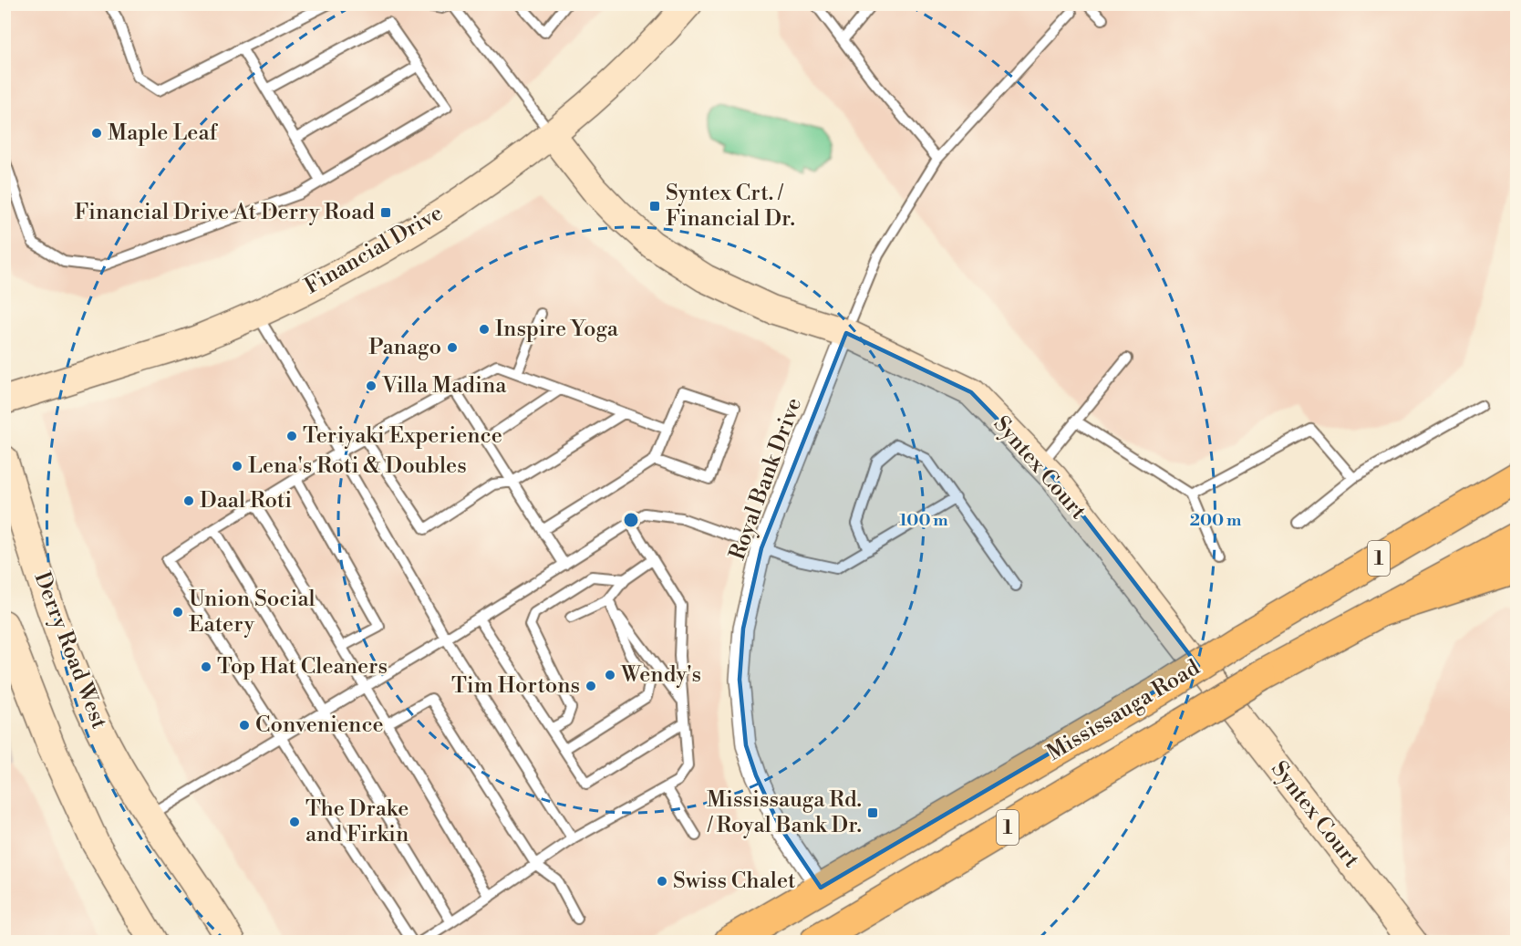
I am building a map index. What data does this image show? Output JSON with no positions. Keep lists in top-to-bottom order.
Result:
{
  "streets": {
    "main road": ["1", "Mississauga Road"],
    "street": [
      "Financial Drive",
      "Syntex Court",
      "Royal Bank Drive",
      "Derry Road West"
    ]
  },
  "crossings": [
    ["Financial Drive", "Syntex Court"],
    ["Syntex Court", "Royal Bank Drive"],
    ["Royal Bank Drive", "Mississauga Road"]
  ],
  "places": {
    "other": [
      "Maple Leaf",
      "Inspire Yoga",
      "Panago",
      "Villa Madina",
      "Teriyaki Experience",
      "Lena's Roti & Doubles",
      "Daal Roti",
      "Union Social Eatery",
      "Top Hat Cleaners",
      "Wendy's",
      "Tim Hortons",
      "Convenience",
      "The Drake and Firkin",
      "Swiss Chalet"
    ],
    "transit": ["Syntex Crt. / Financial Dr.", "Financial Drive At Derry Road", "Mississauga Rd. / Royal Bank Dr."]
  },
  "rings": ["100 m", "200 m"]
}
